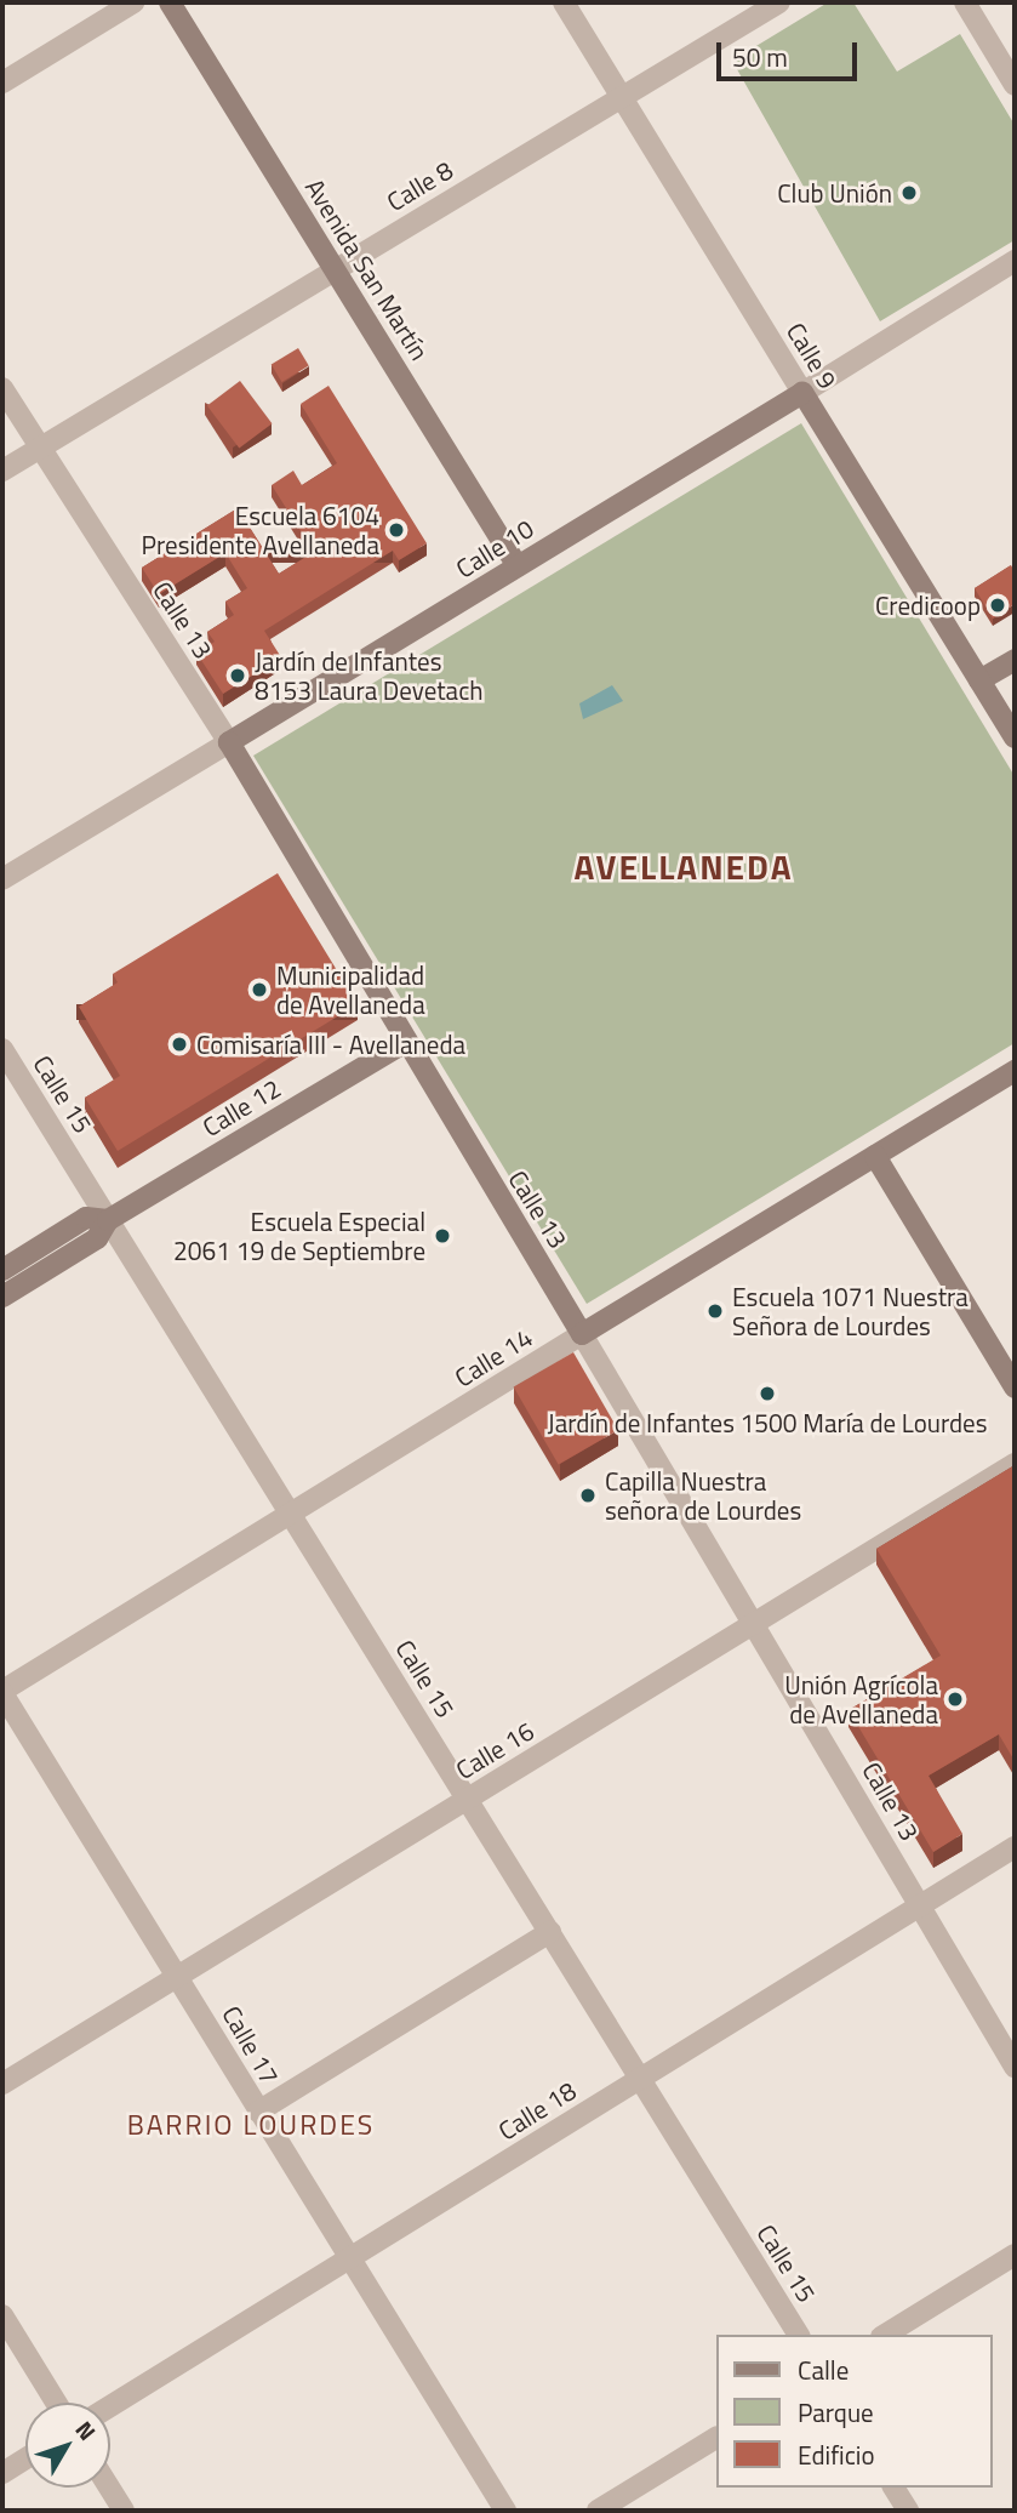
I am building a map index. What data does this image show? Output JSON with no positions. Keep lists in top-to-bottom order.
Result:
{
  "streets": {
    "street": [
      "Calle 8",
      "Avenida San Martín",
      "Calle 9",
      "Calle 10",
      "Calle 13",
      "Calle 15",
      "Calle 12",
      "Calle 14",
      "Calle 16",
      "Calle 17",
      "Calle 18"
    ]
  },
  "crossings": [
    ["Calle 8", "Avenida San Martín"],
    ["Calle 8", "Calle 9"],
    ["Calle 8", "Calle 13"],
    ["Avenida San Martín", "Calle 10"],
    ["Calle 9", "Calle 10"],
    ["Calle 10", "Calle 13"],
    ["Calle 13", "Calle 12"],
    ["Calle 13", "Calle 14"],
    ["Calle 13", "Calle 16"],
    ["Calle 13", "Calle 18"],
    ["Calle 15", "Calle 12"],
    ["Calle 15", "Calle 14"],
    ["Calle 15", "Calle 16"],
    ["Calle 15", "Calle 18"],
    ["Calle 14", "Calle 17"],
    ["Calle 16", "Calle 17"],
    ["Calle 17", "Calle 18"]
  ],
  "districts": ["AVELLANEDA", "BARRIO LOURDES"],
  "places": [
    "Club Unión",
    "Escuela 6104 Presidente Avellaneda",
    "Credicoop",
    "Jardín de Infantes 8153 Laura Devetach",
    "Municipalidad de Avellaneda",
    "Comisaría III - Avellaneda",
    "Escuela Especial 2061 19 de Septiembre",
    "Escuela 1071 Nuestra Señora de Lourdes",
    "Jardín de Infantes 1500 María de Lourdes",
    "Capilla Nuestra señora de Lourdes",
    "Unión Agrícola de Avellaneda"
  ],
  "legend": ["Calle", "Parque", "Edificio"],
  "scale_bar": "50 m",
  "north": "top right"
}
